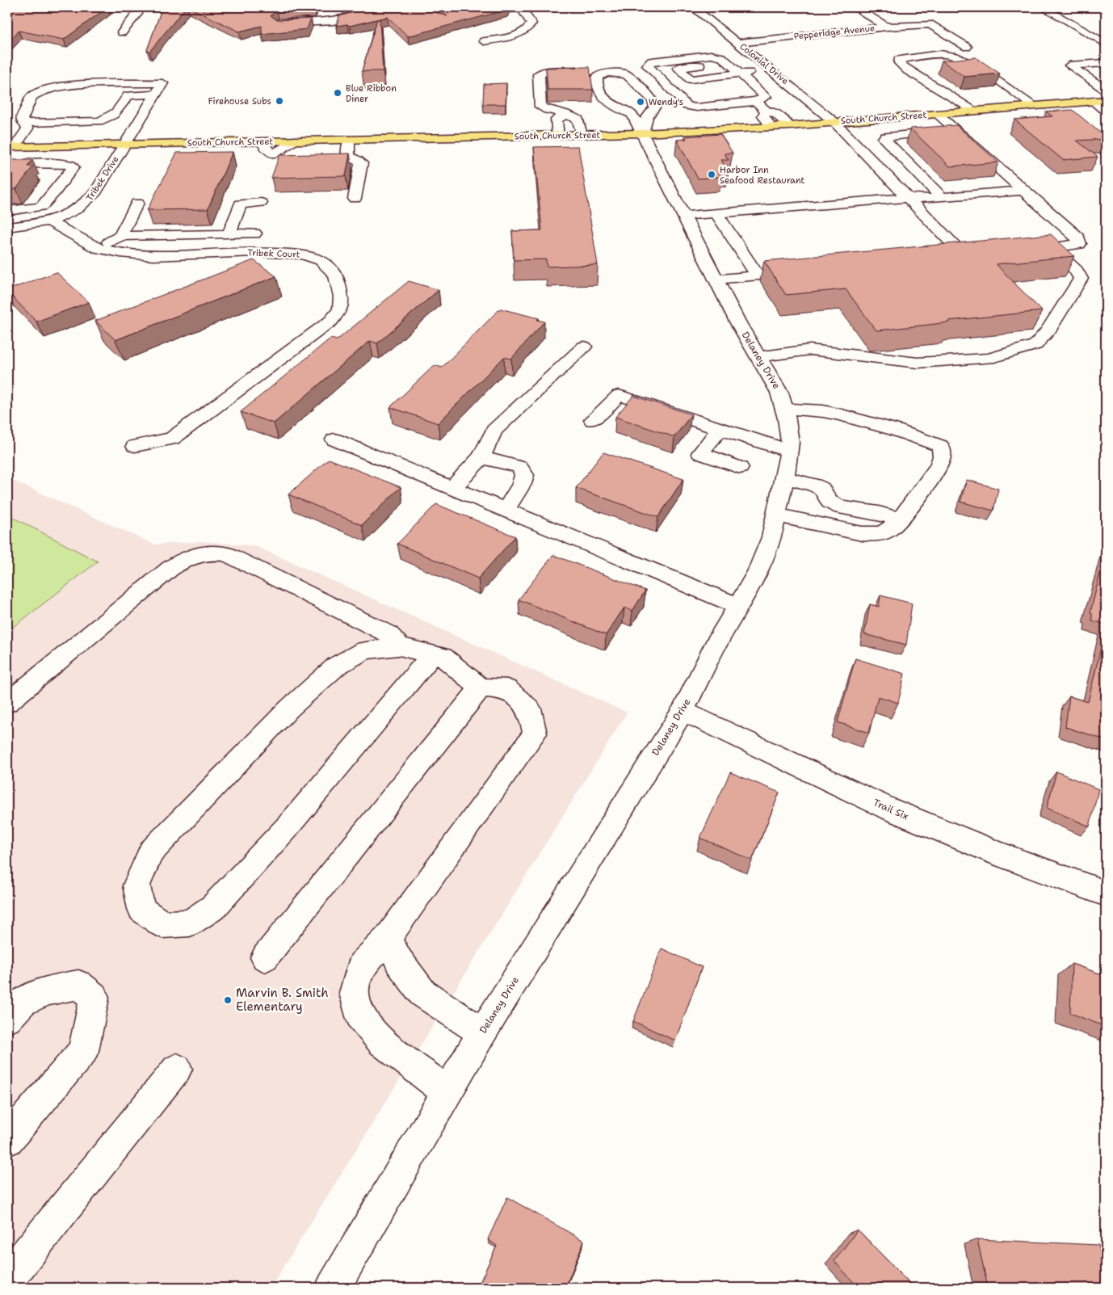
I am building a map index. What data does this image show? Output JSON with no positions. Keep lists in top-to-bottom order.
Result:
{
  "streets": {
    "main road": ["South Church Street"],
    "street": [
      "Pepperidge Avenue",
      "Colonial Drive",
      "Tribek Drive",
      "Tribek Court",
      "Delaney Drive",
      "Trail Six"
    ]
  },
  "crossings": [
    ["Pepperidge Avenue", "Colonial Drive"],
    ["Colonial Drive", "South Church Street"],
    ["South Church Street", "Tribek Drive"],
    ["South Church Street", "Delaney Drive"],
    ["Tribek Drive", "Tribek Court"],
    ["Delaney Drive", "Trail Six"]
  ],
  "places": [
    "Blue Ribbon Diner",
    "Firehouse Subs",
    "Wendy's",
    "Harbor Inn Seafood Restaurant",
    "Marvin B. Smith Elementary"
  ]
}
